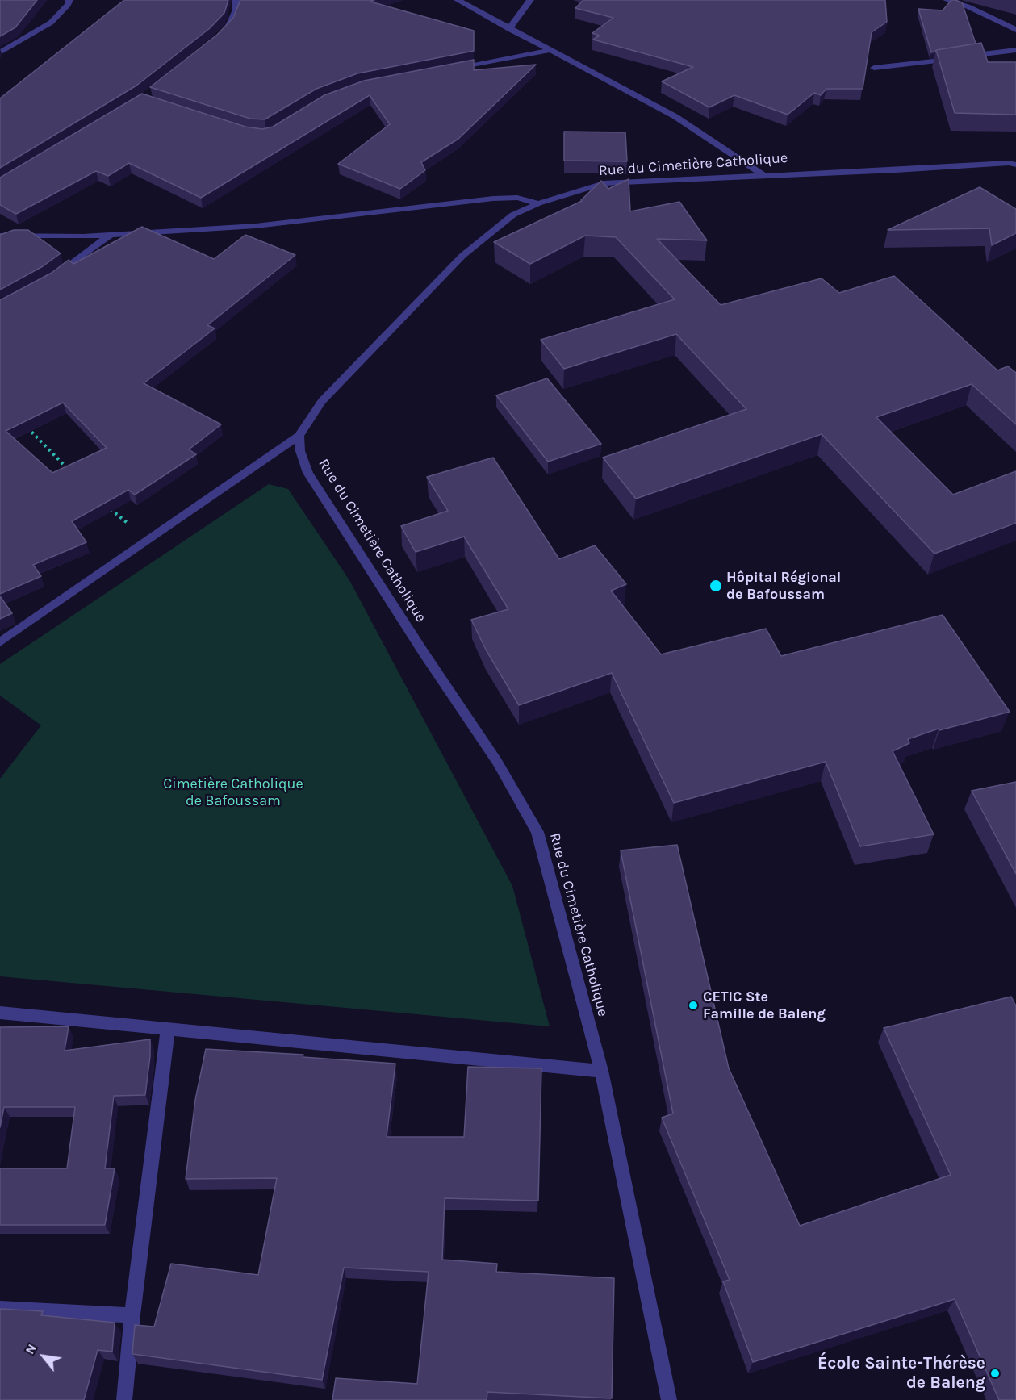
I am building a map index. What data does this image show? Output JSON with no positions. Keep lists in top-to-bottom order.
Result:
{
  "streets": {
    "street": ["Rue du Cimetière Catholique"]
  },
  "parks": ["Cimetière Catholique de Bafoussam"],
  "places": ["Hôpital Régional de Bafoussam", "CETIC Ste Famille de Baleng", "École Sainte-Thérèse de Baleng"],
  "north": "top left"
}
